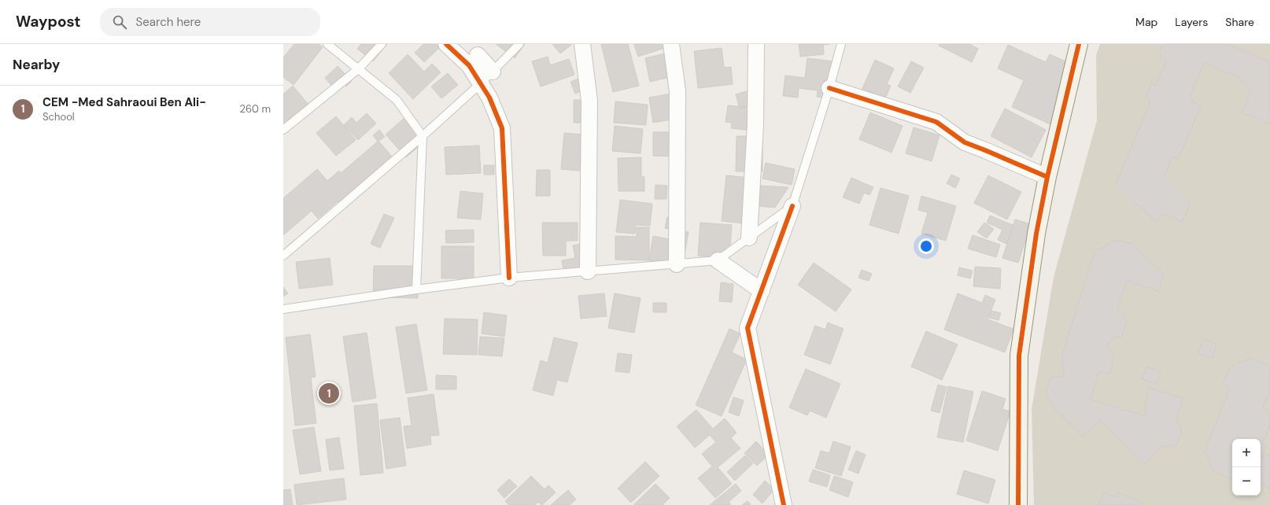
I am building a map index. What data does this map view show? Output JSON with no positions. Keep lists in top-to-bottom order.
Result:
{
  "page": {
    "header": "Waypost",
    "search": "Search here",
    "nav": ["Map", "Layers", "Share"],
    "heading": "Nearby",
    "list": [
      {
        "mark": "1",
        "name": "CEM -Med Sahraoui Ben Ali-",
        "note": "School",
        "value": "260 m"
      }
    ],
    "pins": "1",
    "map_buttons": ["+", "−"]
  }
}
